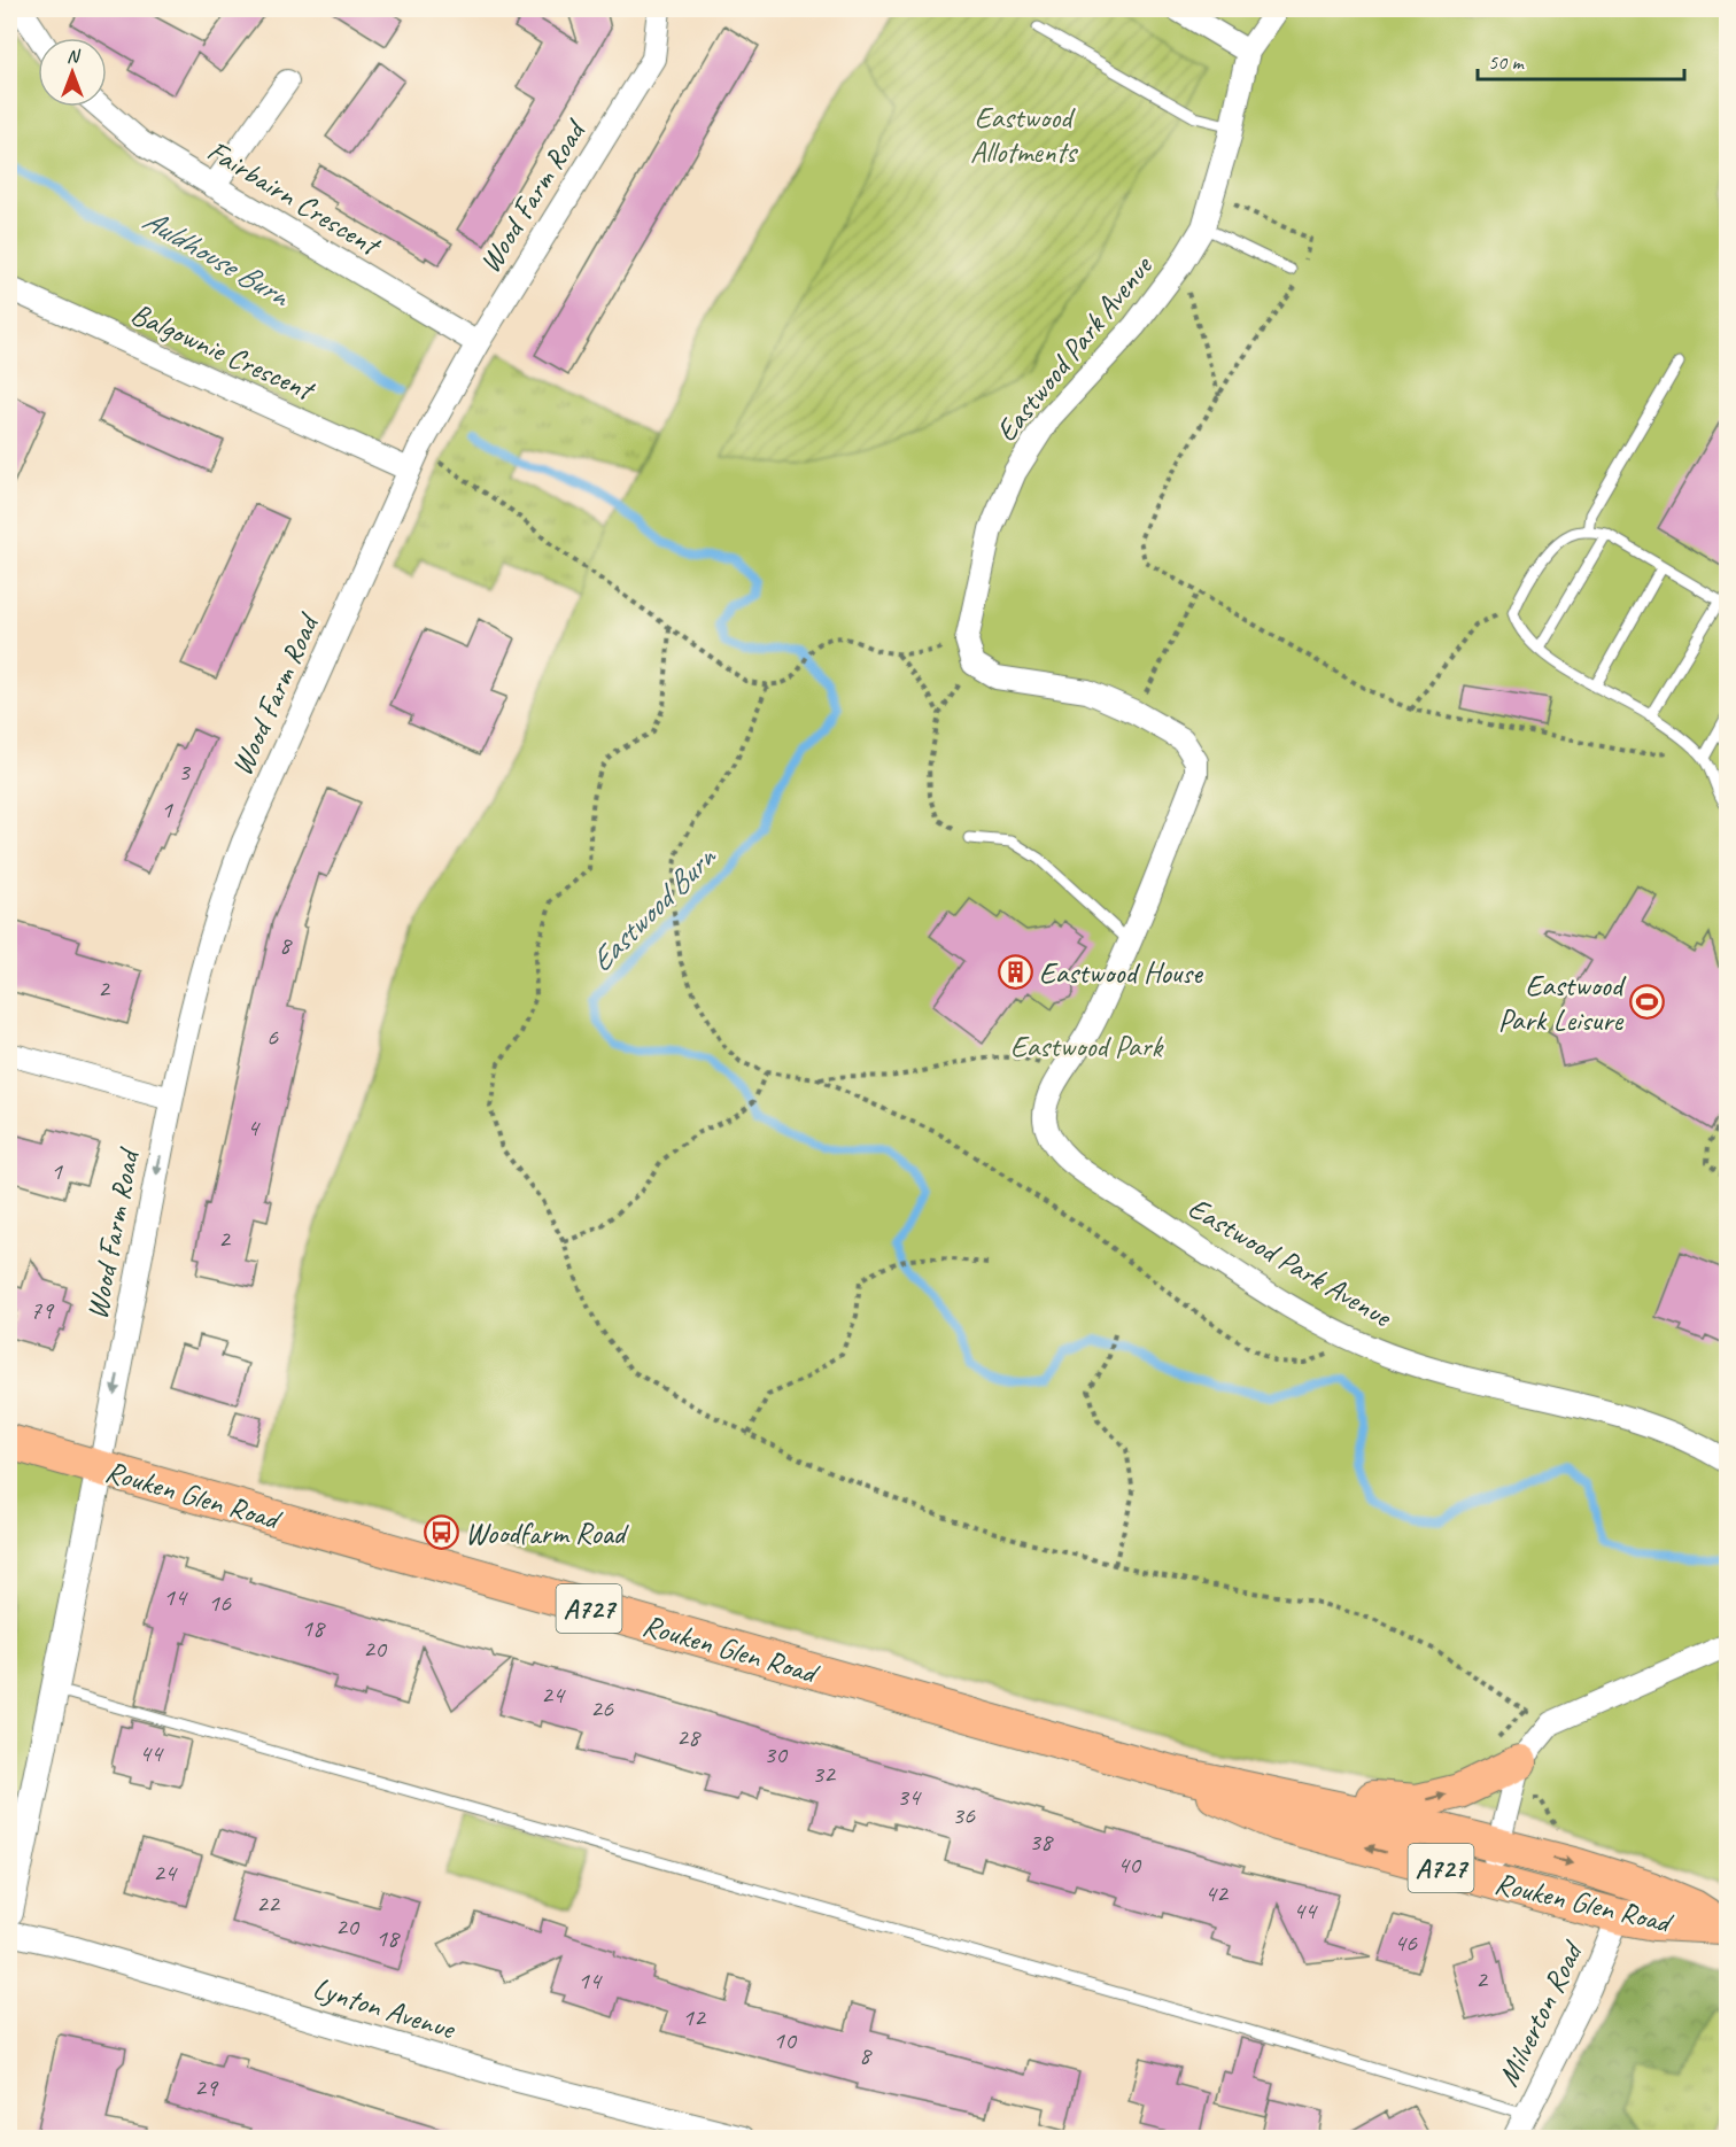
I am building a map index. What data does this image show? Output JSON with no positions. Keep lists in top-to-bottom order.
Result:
{
  "streets": {
    "main road": ["Rouken Glen Road", "A727"],
    "street": [
      "Fairbairn Crescent",
      "Wood Farm Road",
      "Eastwood Park Avenue",
      "Balgownie Crescent",
      "Lynton Avenue",
      "Milverton Road"
    ]
  },
  "crossings": [
    ["Fairbairn Crescent", "Wood Farm Road"],
    ["Wood Farm Road", "Balgownie Crescent"],
    ["Wood Farm Road", "Rouken Glen Road"],
    ["Rouken Glen Road", "Milverton Road"]
  ],
  "water": ["Auldhouse Burn", "Eastwood Burn"],
  "parks": ["Eastwood Allotments", "Eastwood Park"],
  "places": {
    "building": ["Eastwood House"],
    "sports": ["Eastwood Park Leisure"],
    "bus stop": ["Woodfarm Road"]
  },
  "house_numbers": [
    "3",
    "1",
    "8",
    "2",
    "6",
    "4",
    "1",
    "2",
    "79",
    "14",
    "16",
    "18",
    "20",
    "24",
    "26",
    "28",
    "44",
    "30",
    "32",
    "34",
    "36",
    "38",
    "40",
    "24",
    "42",
    "22",
    "44",
    "20",
    "18",
    "46",
    "2",
    "14",
    "12",
    "10",
    "8",
    "29"
  ],
  "scale_bar": "50 m",
  "north": "top"
}
